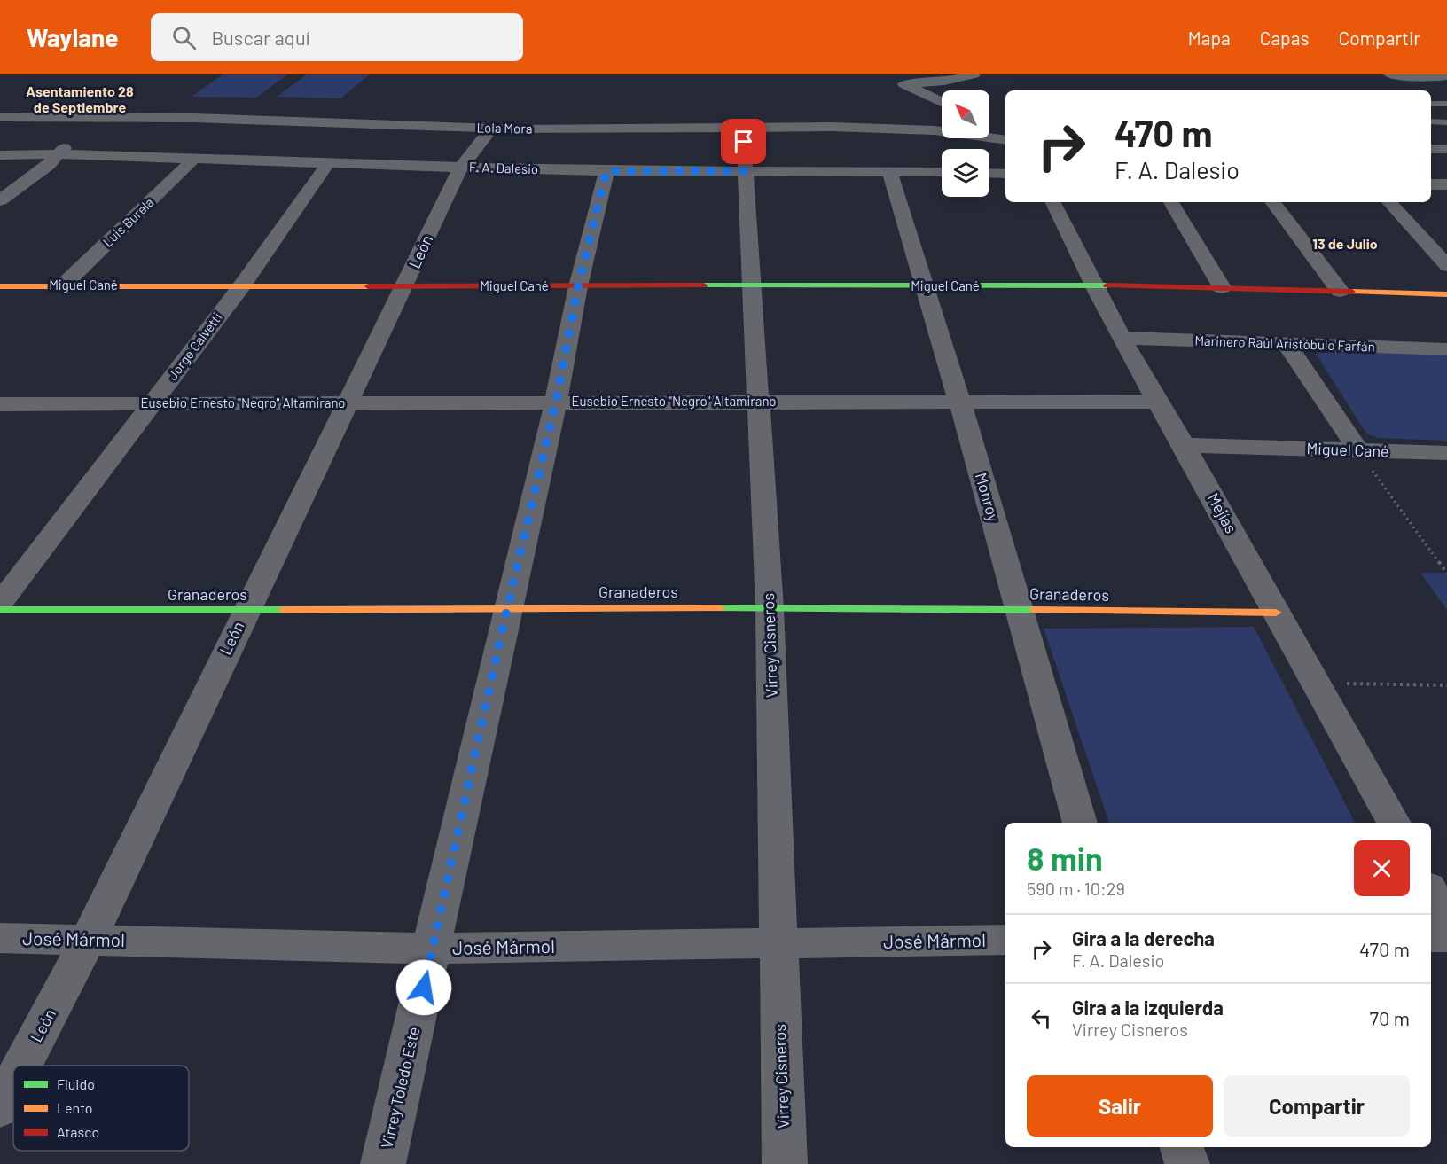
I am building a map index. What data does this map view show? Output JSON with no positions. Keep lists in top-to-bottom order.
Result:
{
  "streets": {
    "street": [
      "Lola Mora",
      "F. A. Dalesio",
      "Luis Burela",
      "León",
      "Miguel Cané",
      "Marinero Raúl Aristóbulo Farfán",
      "Jorge Calvetti",
      "Eusebio Ernesto \"Negro\" Altamirano",
      "Monroy",
      "Mejías",
      "Granaderos",
      "Virrey Cisneros",
      "José Mármol",
      "Virrey Toledo Este"
    ]
  },
  "crossings": [
    ["Lola Mora", "León"],
    ["Lola Mora", "Virrey Cisneros"],
    ["F. A. Dalesio", "Luis Burela"],
    ["F. A. Dalesio", "León"],
    ["F. A. Dalesio", "Jorge Calvetti"],
    ["F. A. Dalesio", "Monroy"],
    ["F. A. Dalesio", "Virrey Cisneros"],
    ["F. A. Dalesio", "Virrey Toledo Este"],
    ["Luis Burela", "Miguel Cané"],
    ["León", "Miguel Cané"],
    ["León", "Eusebio Ernesto \"Negro\" Altamirano"],
    ["León", "Granaderos"],
    ["León", "José Mármol"],
    ["Miguel Cané", "Jorge Calvetti"],
    ["Miguel Cané", "Monroy"],
    ["Miguel Cané", "Mejías"],
    ["Miguel Cané", "Virrey Cisneros"],
    ["Miguel Cané", "Virrey Toledo Este"],
    ["Marinero Raúl Aristóbulo Farfán", "Mejías"],
    ["Jorge Calvetti", "Eusebio Ernesto \"Negro\" Altamirano"],
    ["Eusebio Ernesto \"Negro\" Altamirano", "Monroy"],
    ["Eusebio Ernesto \"Negro\" Altamirano", "Mejías"],
    ["Eusebio Ernesto \"Negro\" Altamirano", "Virrey Cisneros"],
    ["Eusebio Ernesto \"Negro\" Altamirano", "Virrey Toledo Este"],
    ["Monroy", "Granaderos"],
    ["Mejías", "Granaderos"],
    ["Granaderos", "Virrey Cisneros"],
    ["Granaderos", "Virrey Toledo Este"],
    ["Virrey Cisneros", "José Mármol"],
    ["José Mármol", "Virrey Toledo Este"]
  ],
  "districts": ["Asentamiento 28 de Septiembre", "13 de Julio"],
  "legend": ["Fluido", "Lento", "Atasco"],
  "north": "top left",
  "page": {
    "header": "Waylane",
    "search": "Buscar aquí",
    "nav": ["Mapa", "Capas", "Compartir"],
    "turn": ["470 m", "F. A. Dalesio"],
    "heading": ["8 min", "590 m · 10:29"],
    "list": [
      {
        "name": "Gira a la derecha",
        "note": "F. A. Dalesio",
        "value": "470 m"
      },
      {
        "name": "Gira a la izquierda",
        "note": "Virrey Cisneros",
        "value": "70 m"
      }
    ],
    "buttons": ["Salir", "Compartir"]
  }
}
